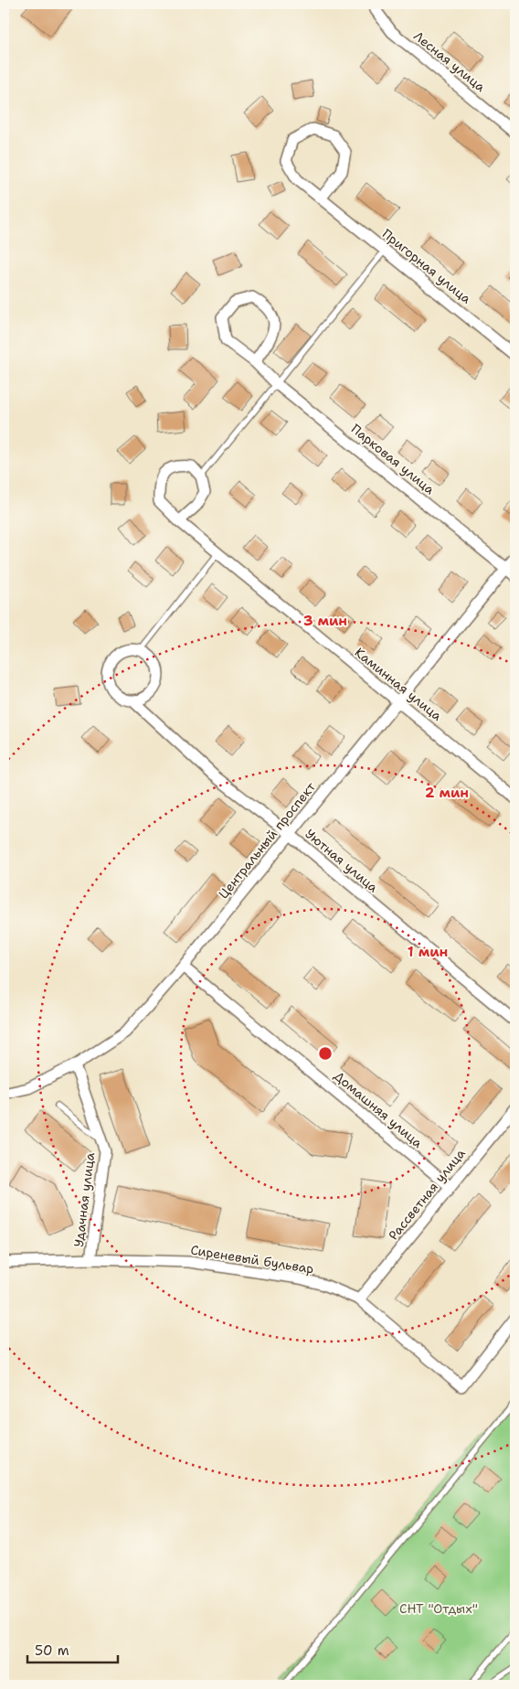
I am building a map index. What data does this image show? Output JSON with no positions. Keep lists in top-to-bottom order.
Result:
{
  "streets": {
    "street": [
      "Лесная улица",
      "Пригорная улица",
      "Парковая улица",
      "Каминная улица",
      "Центральный проспект",
      "Уютная улица",
      "Домашняя улица",
      "Рассветная улица",
      "Удачная улица",
      "Сиреневый бульвар"
    ]
  },
  "crossings": [
    ["Парковая улица", "Центральный проспект"],
    ["Каминная улица", "Центральный проспект"],
    ["Центральный проспект", "Уютная улица"],
    ["Центральный проспект", "Домашняя улица"],
    ["Центральный проспект", "Удачная улица"],
    ["Домашняя улица", "Рассветная улица"],
    ["Рассветная улица", "Сиреневый бульвар"],
    ["Удачная улица", "Сиреневый бульвар"]
  ],
  "parks": ["СНТ \"Отдых\""],
  "scale_bar": "50 m",
  "rings": ["3 мин", "2 мин", "1 мин"]
}
